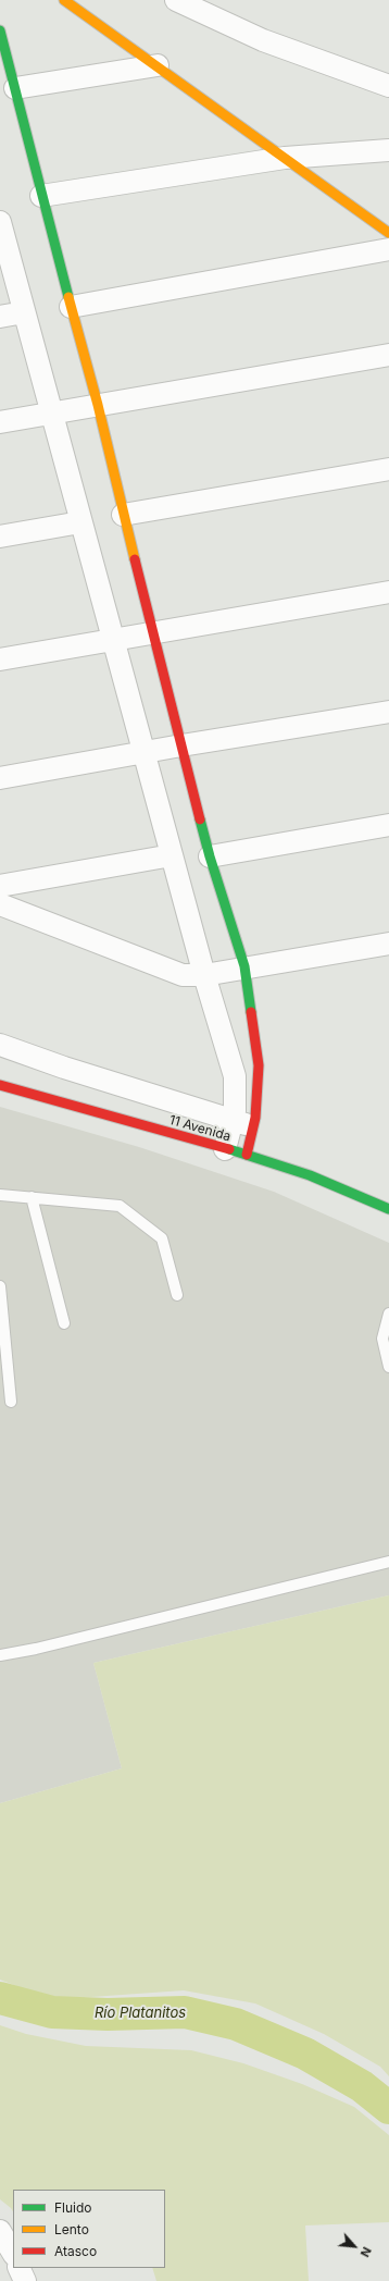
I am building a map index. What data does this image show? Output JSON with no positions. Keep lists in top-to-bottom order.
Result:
{
  "streets": {
    "street": ["11 Avenida"]
  },
  "water": ["Río Platanitos"],
  "legend": ["Fluido", "Lento", "Atasco"],
  "north": "bottom right"
}
